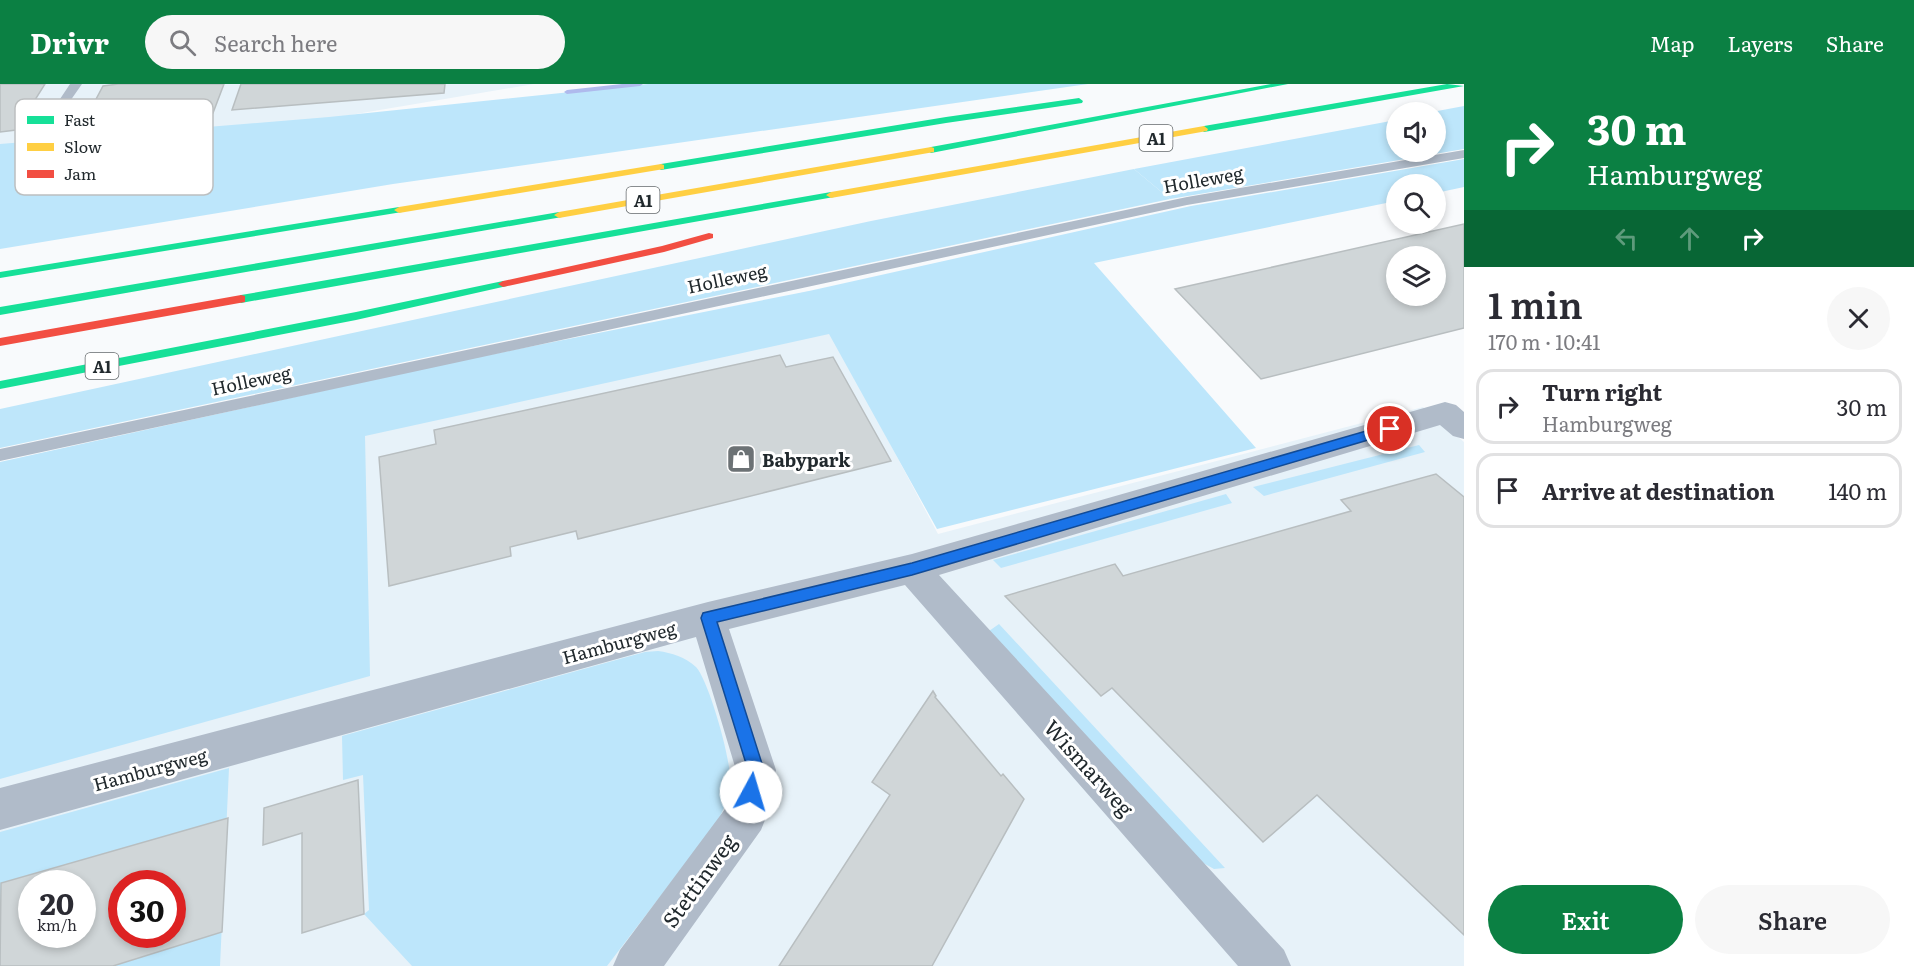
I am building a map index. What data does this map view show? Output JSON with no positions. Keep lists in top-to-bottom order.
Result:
{
  "streets": {
    "highway": ["A1"],
    "street": ["Hamburgweg", "Wismarweg", "Stettinweg"],
    "lane": ["Holleweg"]
  },
  "crossings": [
    ["Hamburgweg", "Wismarweg"],
    ["Hamburgweg", "Stettinweg"]
  ],
  "places": {
    "shop": ["Babypark"]
  },
  "legend": ["Fast", "Slow", "Jam"],
  "page": {
    "header": "Drivr",
    "search": "Search here",
    "nav": ["Map", "Layers", "Share"],
    "turn": ["30 m", "Hamburgweg"],
    "heading": ["1 min", "170 m · 10:41"],
    "list": [
      {
        "name": "Turn right",
        "note": "Hamburgweg",
        "value": "30 m"
      },
      {
        "name": "Arrive at destination",
        "value": "140 m"
      }
    ],
    "speed": "20 km/h",
    "limit": "30",
    "buttons": ["Exit", "Share"]
  }
}
